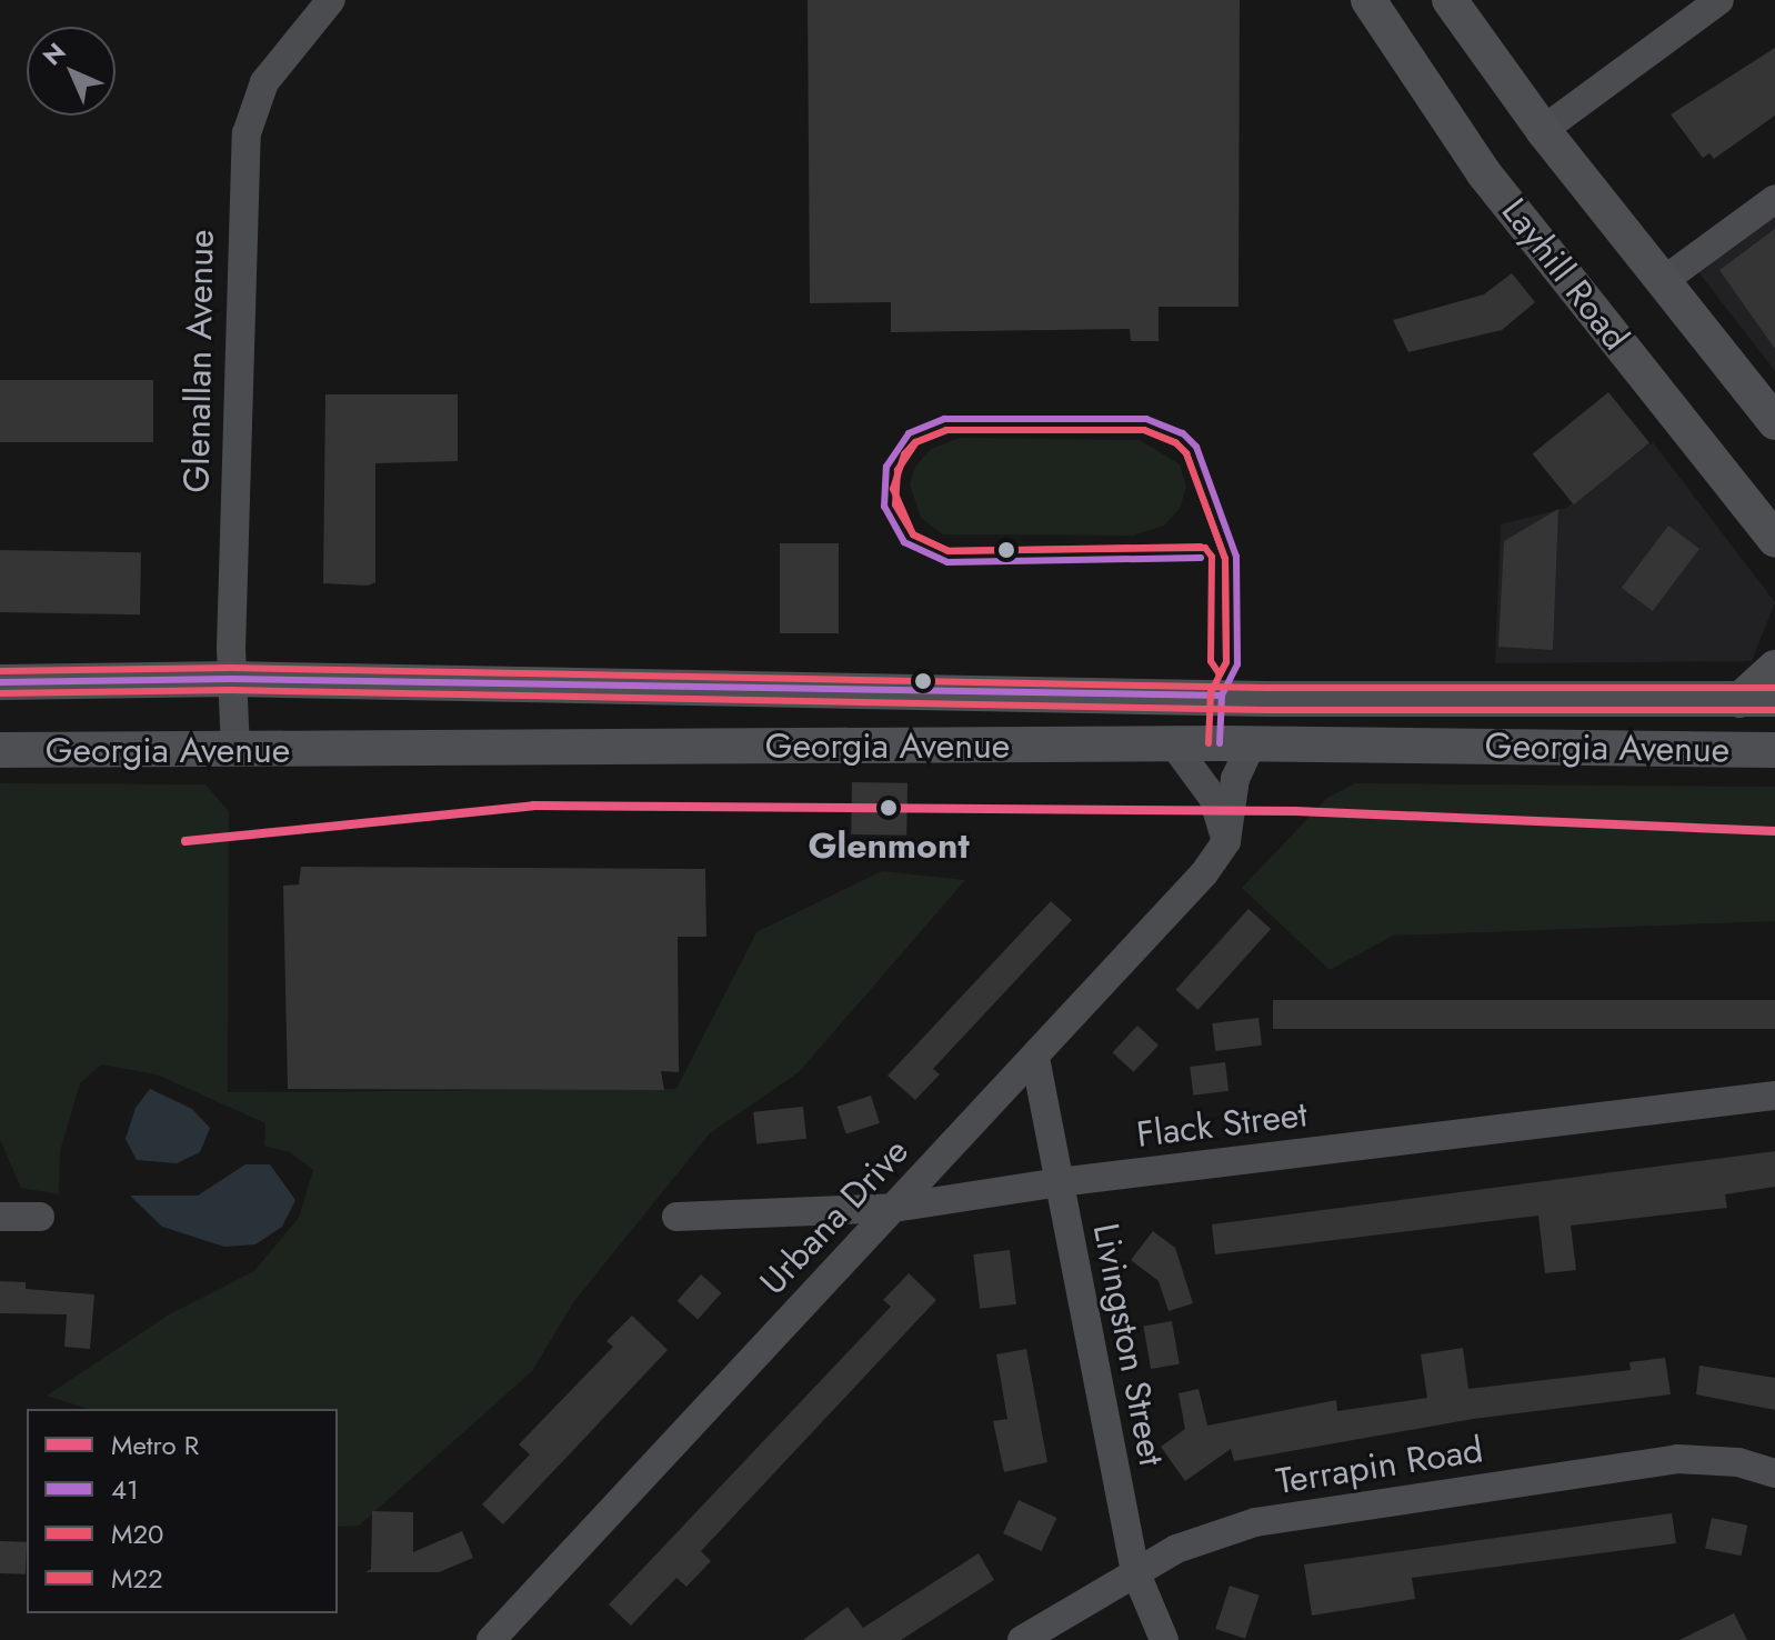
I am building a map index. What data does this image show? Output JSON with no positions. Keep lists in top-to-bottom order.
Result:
{
  "streets": {
    "main road": ["Layhill Road", "Georgia Avenue"],
    "street": [
      "Glenallan Avenue",
      "Flack Street",
      "Urbana Drive",
      "Livingston Street",
      "Terrapin Road"
    ]
  },
  "crossings": [
    ["Glenallan Avenue", "Georgia Avenue"],
    ["Georgia Avenue", "Urbana Drive"],
    ["Flack Street", "Urbana Drive"],
    ["Flack Street", "Livingston Street"],
    ["Urbana Drive", "Livingston Street"],
    ["Livingston Street", "Terrapin Road"]
  ],
  "places": ["Glenmont"],
  "lines": [
    "transit line 41",
    "transit line M20",
    "transit line M22",
    "metro line R"
  ],
  "legend": [
    "Metro R",
    "41",
    "M20",
    "M22"
  ],
  "north": "top left"
}
